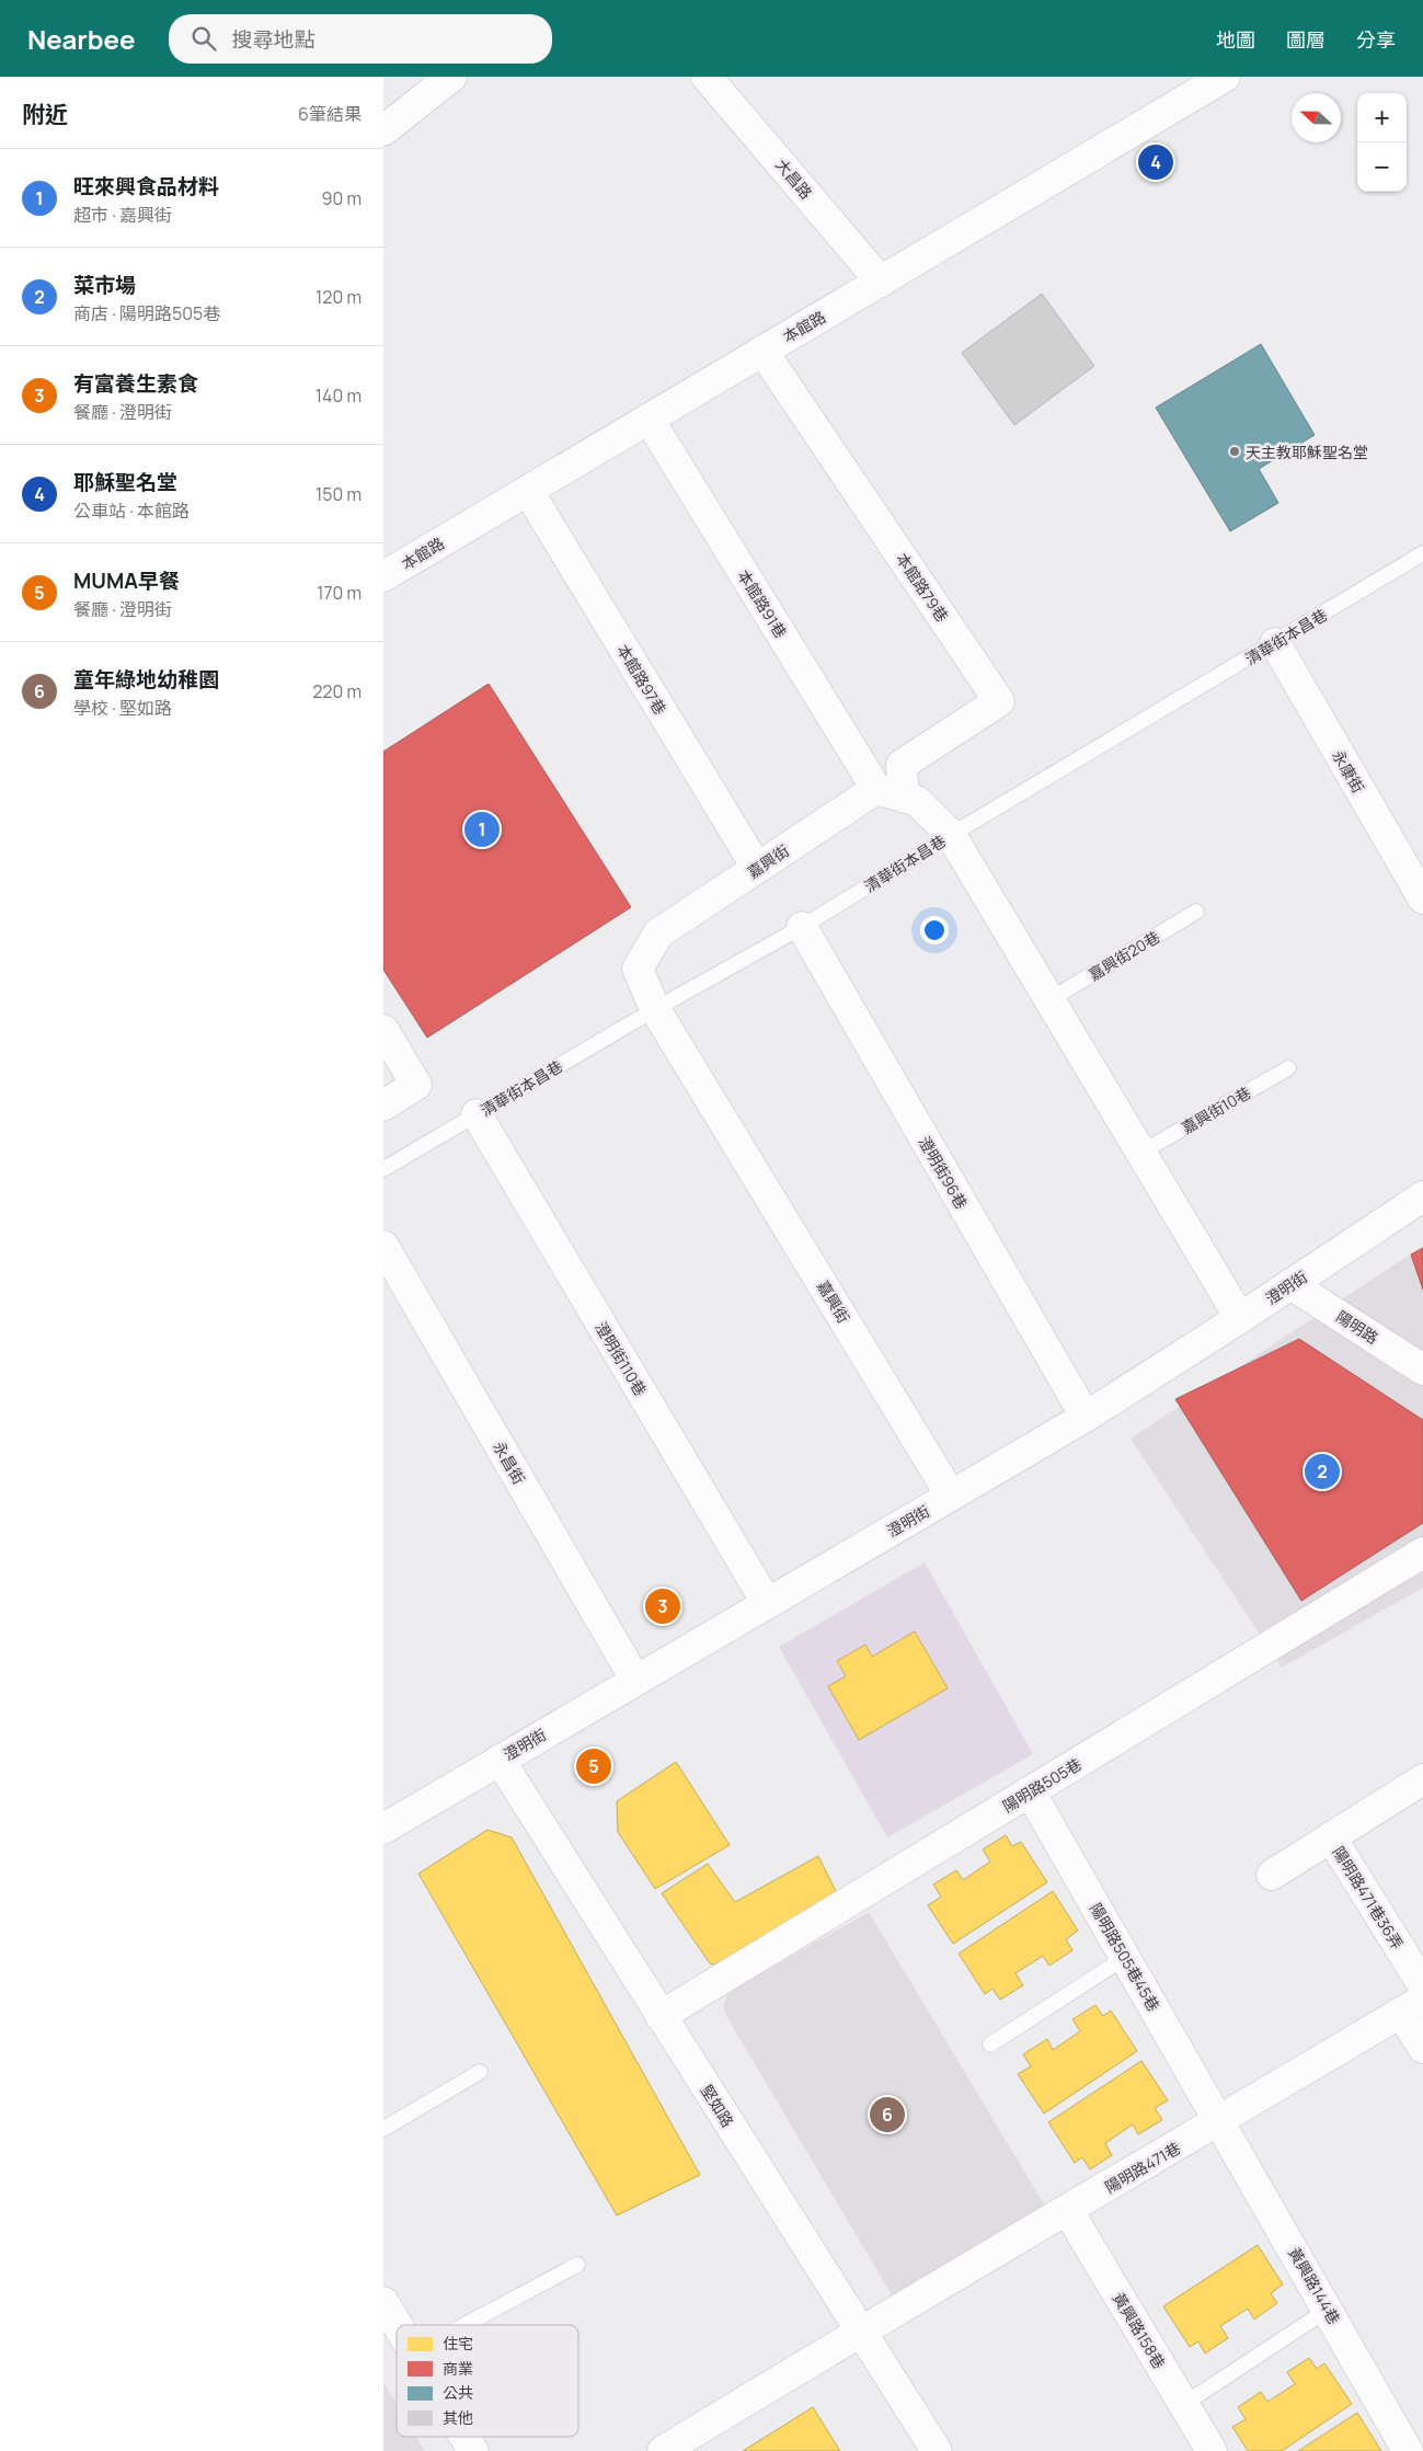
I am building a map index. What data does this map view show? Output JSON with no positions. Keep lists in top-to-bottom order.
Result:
{
  "streets": {
    "street": [
      "大昌路",
      "本館路",
      "本館路79巷",
      "本館路91巷",
      "本館路97巷",
      "永康街",
      "嘉興街",
      "澄明街96巷",
      "澄明街",
      "陽明路",
      "澄明街110巷",
      "永昌街",
      "陽明路505巷",
      "陽明路471巷36弄",
      "陽明路505巷45巷",
      "堅如路",
      "陽明路471巷",
      "黃興路144巷",
      "黃興路158巷"
    ],
    "lane": ["清華街本昌巷", "嘉興街20巷", "嘉興街10巷"]
  },
  "crossings": [
    ["大昌路", "本館路"],
    ["本館路", "本館路79巷"],
    ["本館路", "本館路91巷"],
    ["本館路", "本館路97巷"],
    ["本館路79巷", "本館路91巷"],
    ["本館路79巷", "嘉興街"],
    ["本館路91巷", "嘉興街"],
    ["清華街本昌巷", "永康街"],
    ["清華街本昌巷", "嘉興街"],
    ["清華街本昌巷", "澄明街96巷"],
    ["清華街本昌巷", "澄明街110巷"],
    ["本館路97巷", "嘉興街"],
    ["嘉興街", "澄明街"],
    ["澄明街96巷", "澄明街"],
    ["澄明街", "陽明路"],
    ["澄明街", "澄明街110巷"],
    ["澄明街", "永昌街"],
    ["澄明街", "堅如路"],
    ["陽明路505巷", "陽明路505巷45巷"],
    ["陽明路505巷", "堅如路"],
    ["陽明路505巷45巷", "陽明路471巷"],
    ["陽明路505巷45巷", "黃興路144巷"],
    ["堅如路", "陽明路471巷"],
    ["陽明路471巷", "黃興路144巷"],
    ["陽明路471巷", "黃興路158巷"]
  ],
  "places": ["天主教耶穌聖名堂"],
  "legend": [
    "住宅",
    "商業",
    "公共",
    "其他"
  ],
  "north": "left",
  "page": {
    "header": "Nearbee",
    "search": "搜尋地點",
    "nav": ["地圖", "圖層", "分享"],
    "heading": ["附近", "6筆結果"],
    "map_buttons": ["+", "−"],
    "pins": [
      "4",
      "1",
      "2",
      "3",
      "5",
      "6"
    ],
    "list": [
      {
        "mark": "1",
        "name": "旺來興食品材料",
        "note": "超市 · 嘉興街",
        "value": "90 m"
      },
      {
        "mark": "2",
        "name": "菜市場",
        "note": "商店 · 陽明路505巷",
        "value": "120 m"
      },
      {
        "mark": "3",
        "name": "有富養生素食",
        "note": "餐廳 · 澄明街",
        "value": "140 m"
      },
      {
        "mark": "4",
        "name": "耶穌聖名堂",
        "note": "公車站 · 本館路",
        "value": "150 m"
      },
      {
        "mark": "5",
        "name": "MUMA早餐",
        "note": "餐廳 · 澄明街",
        "value": "170 m"
      },
      {
        "mark": "6",
        "name": "童年綠地幼稚園",
        "note": "學校 · 堅如路",
        "value": "220 m"
      }
    ]
  }
}
